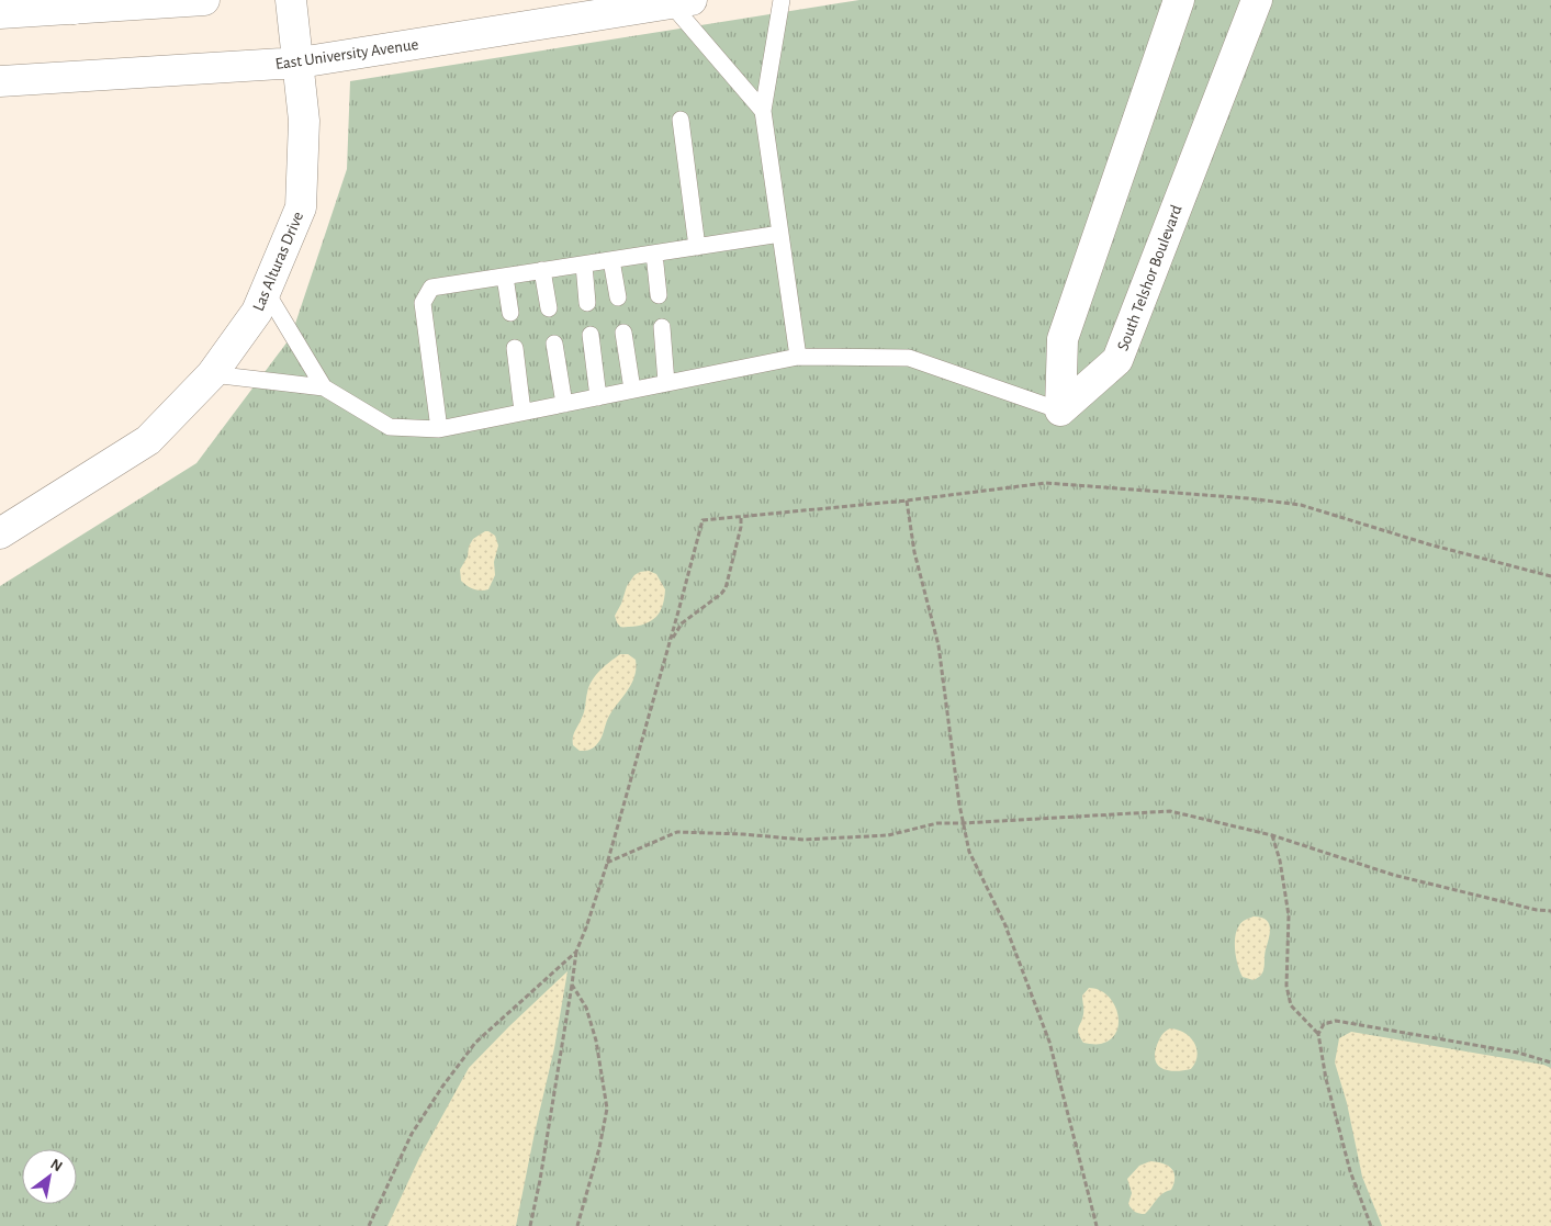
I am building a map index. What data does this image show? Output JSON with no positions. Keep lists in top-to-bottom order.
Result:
{
  "streets": {
    "street": ["East University Avenue", "Las Alturas Drive", "South Telshor Boulevard"]
  },
  "crossings": [
    ["East University Avenue", "Las Alturas Drive"]
  ],
  "north": "top right"
}
